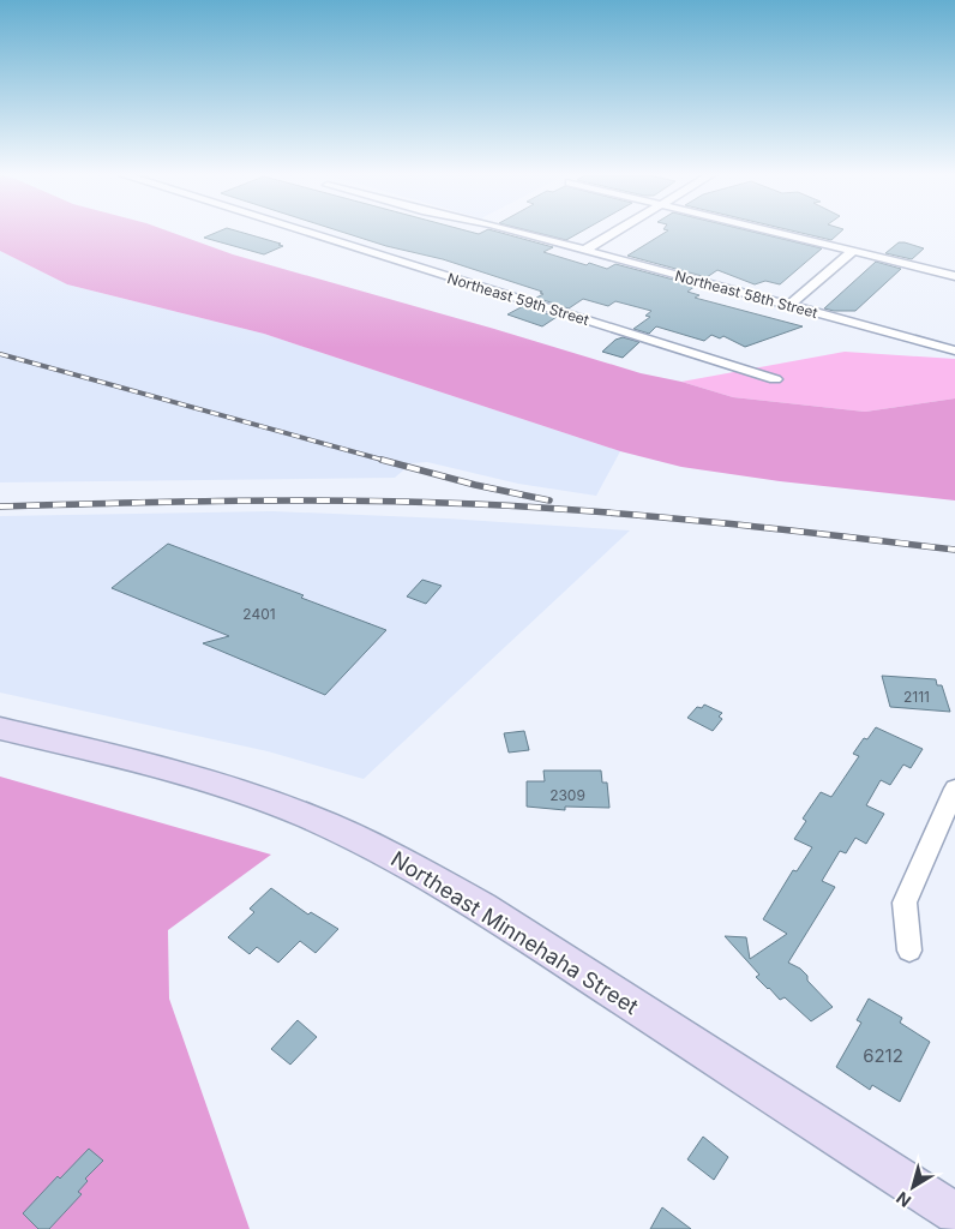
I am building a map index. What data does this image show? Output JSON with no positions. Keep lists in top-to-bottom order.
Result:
{
  "streets": {
    "main road": ["Northeast Minnehaha Street"],
    "street": ["Northeast 58th Street", "Northeast 59th Street"]
  },
  "house_numbers": [
    "2401",
    "2111",
    "2309",
    "6212"
  ],
  "north": "bottom left"
}
